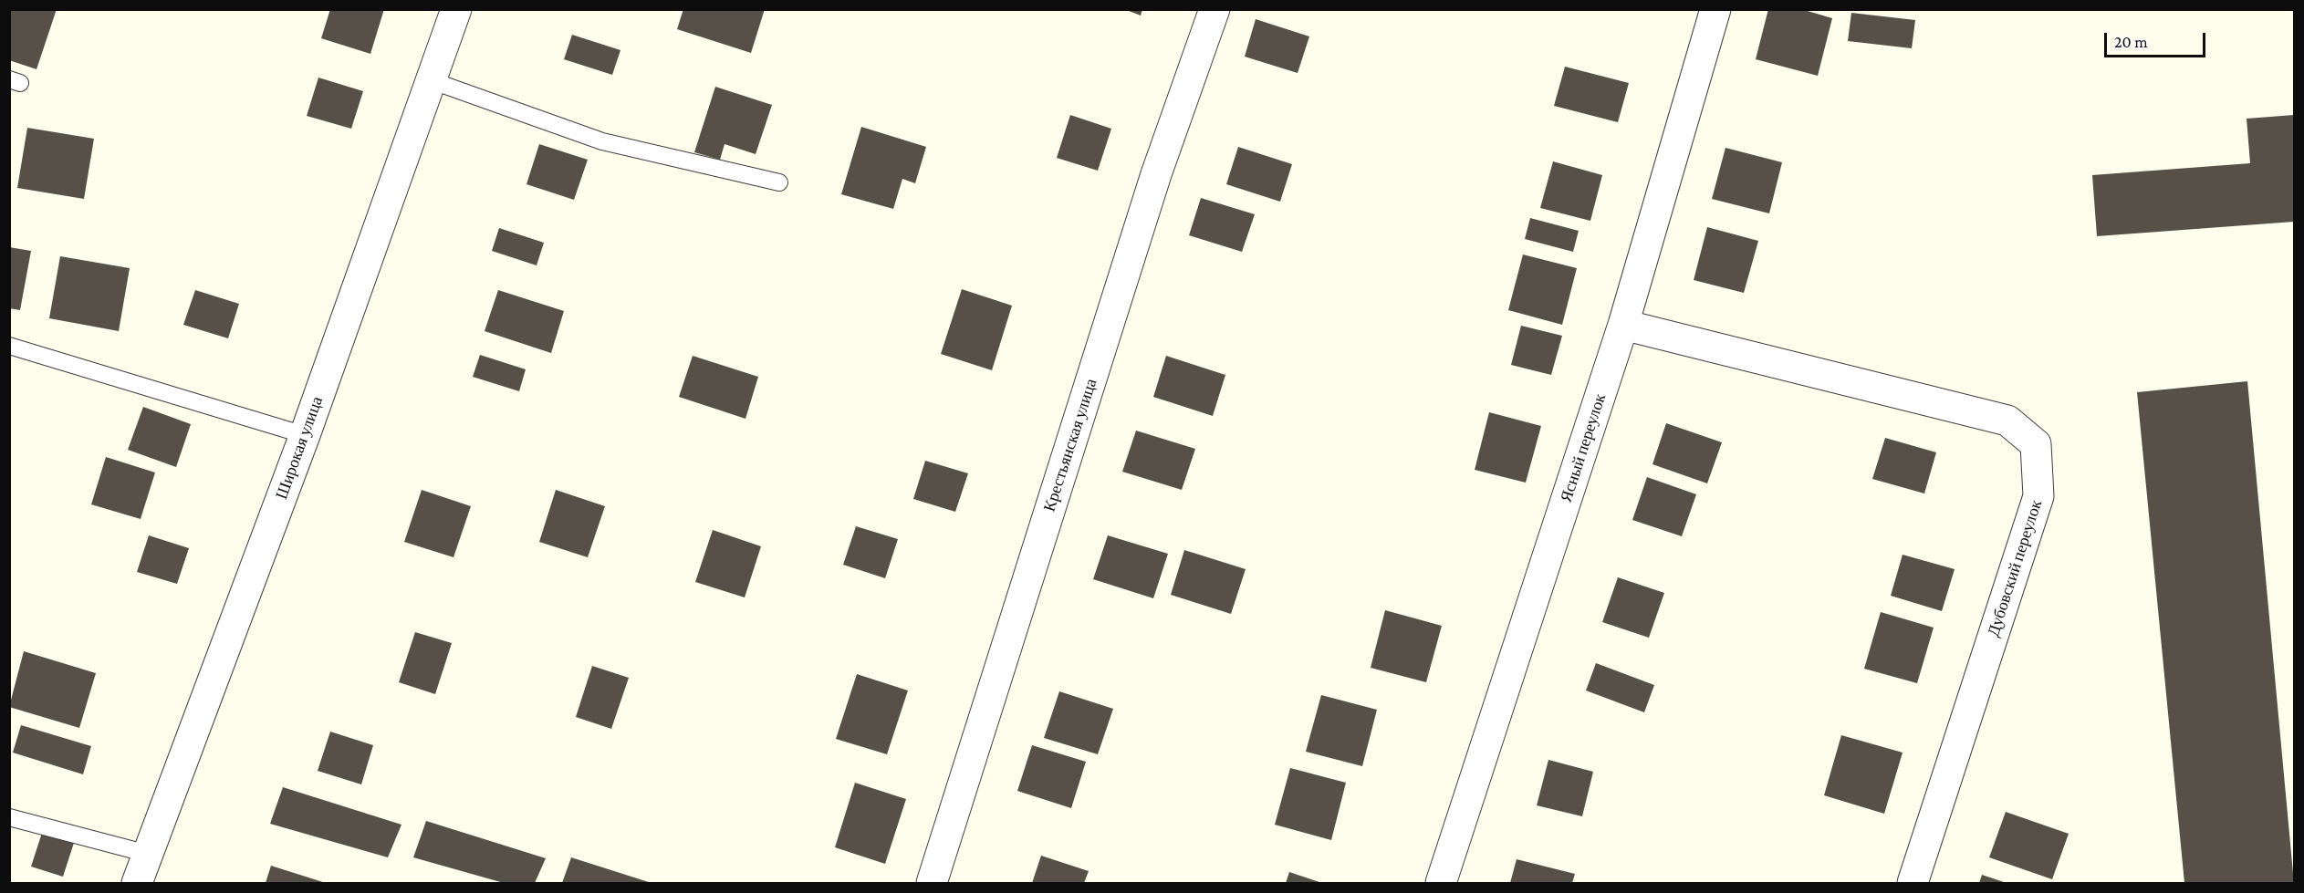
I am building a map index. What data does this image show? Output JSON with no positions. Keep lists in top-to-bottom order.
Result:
{
  "streets": {
    "street": [
      "Крестьянская улица",
      "Широкая улица",
      "Ясный переулок",
      "Дубовский переулок"
    ]
  },
  "crossings": [
    ["Ясный переулок", "Дубовский переулок"]
  ],
  "scale_bar": "20 m"
}
